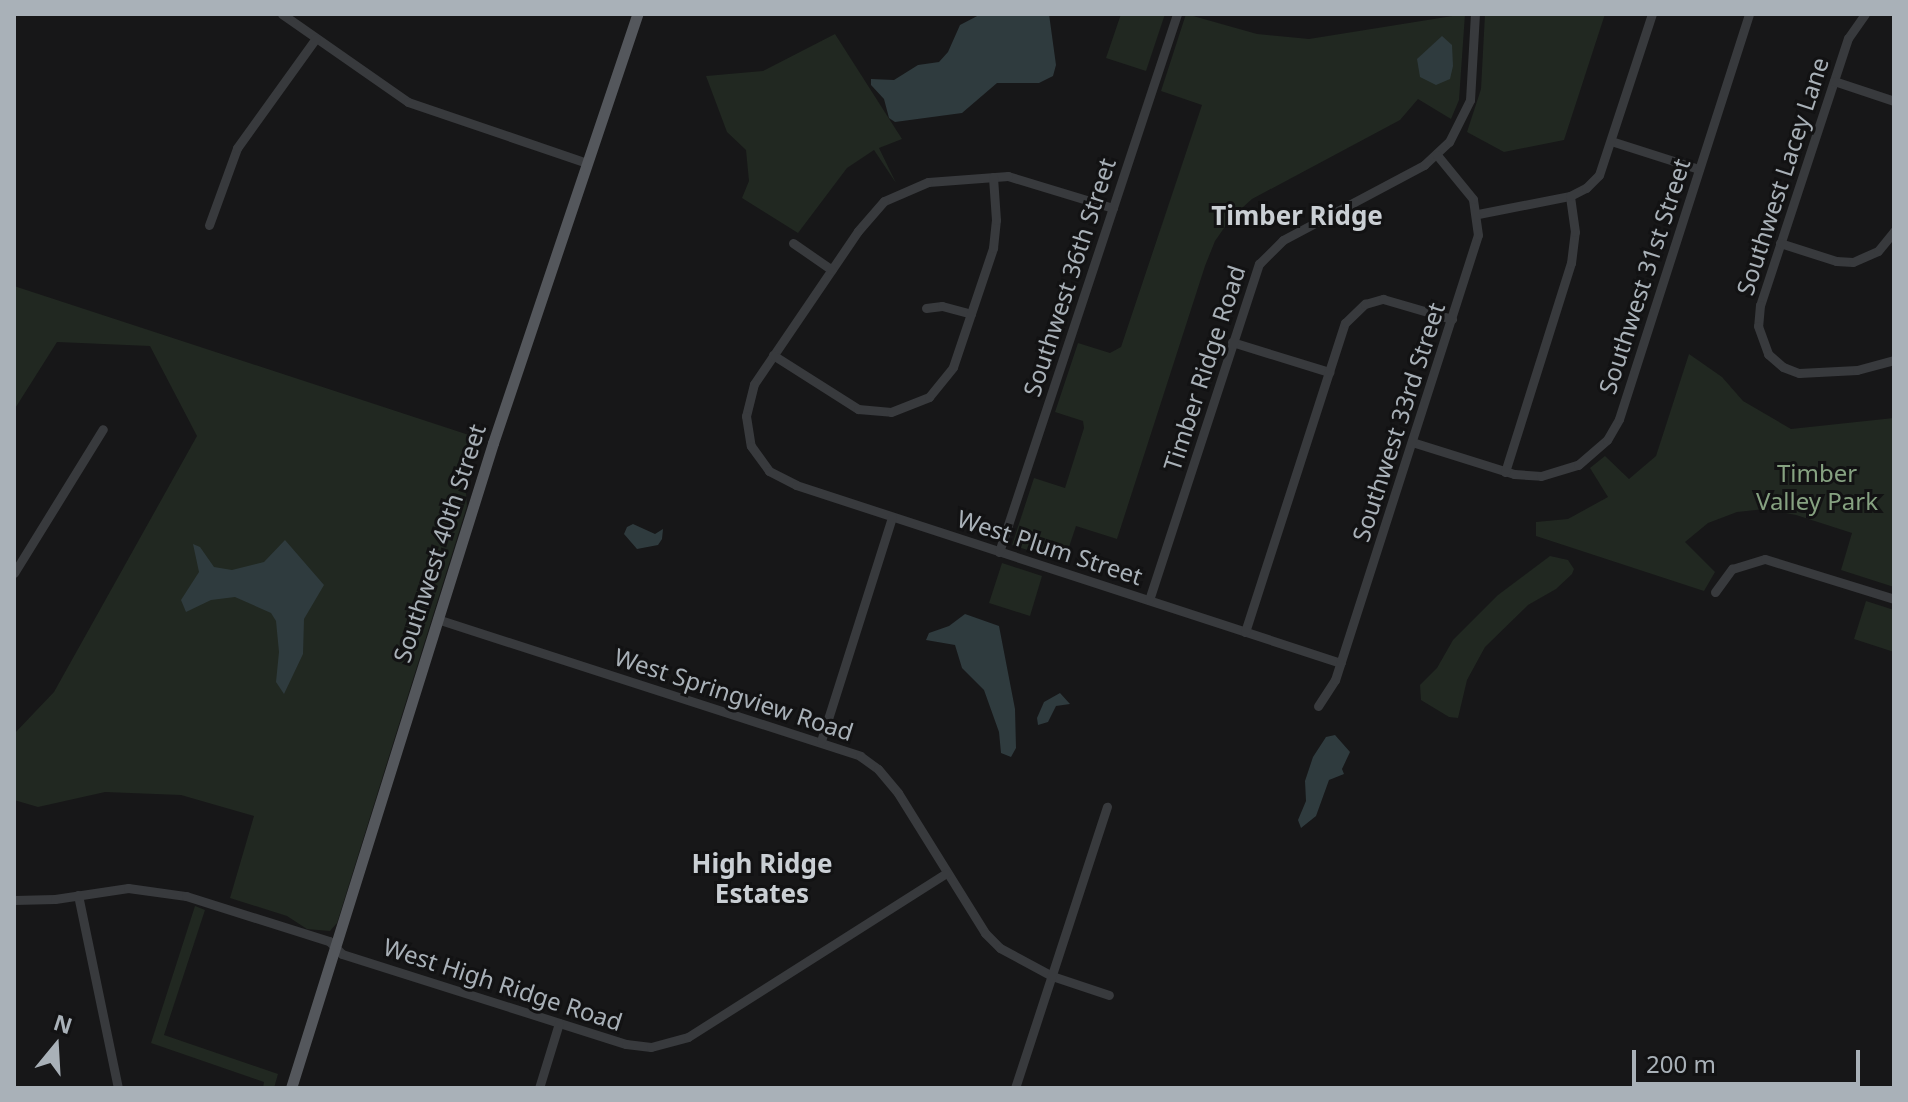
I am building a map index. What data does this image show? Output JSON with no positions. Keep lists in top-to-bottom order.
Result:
{
  "streets": {
    "main road": ["Southwest 40th Street"],
    "street": [
      "Southwest Lacey Lane",
      "Southwest 31st Street",
      "Southwest 36th Street",
      "Timber Ridge Road",
      "Southwest 33rd Street",
      "West Plum Street",
      "West Springview Road",
      "West High Ridge Road"
    ]
  },
  "crossings": [
    ["Southwest 31st Street", "Southwest 33rd Street"],
    ["Southwest 36th Street", "West Plum Street"],
    ["Timber Ridge Road", "West Plum Street"],
    ["Southwest 33rd Street", "West Plum Street"],
    ["Southwest 40th Street", "West Springview Road"],
    ["Southwest 40th Street", "West High Ridge Road"],
    ["West Springview Road", "West High Ridge Road"]
  ],
  "districts": ["Timber Ridge", "High Ridge Estates"],
  "parks": ["Timber Valley Park"],
  "scale_bar": "200 m",
  "north": "top"
}
